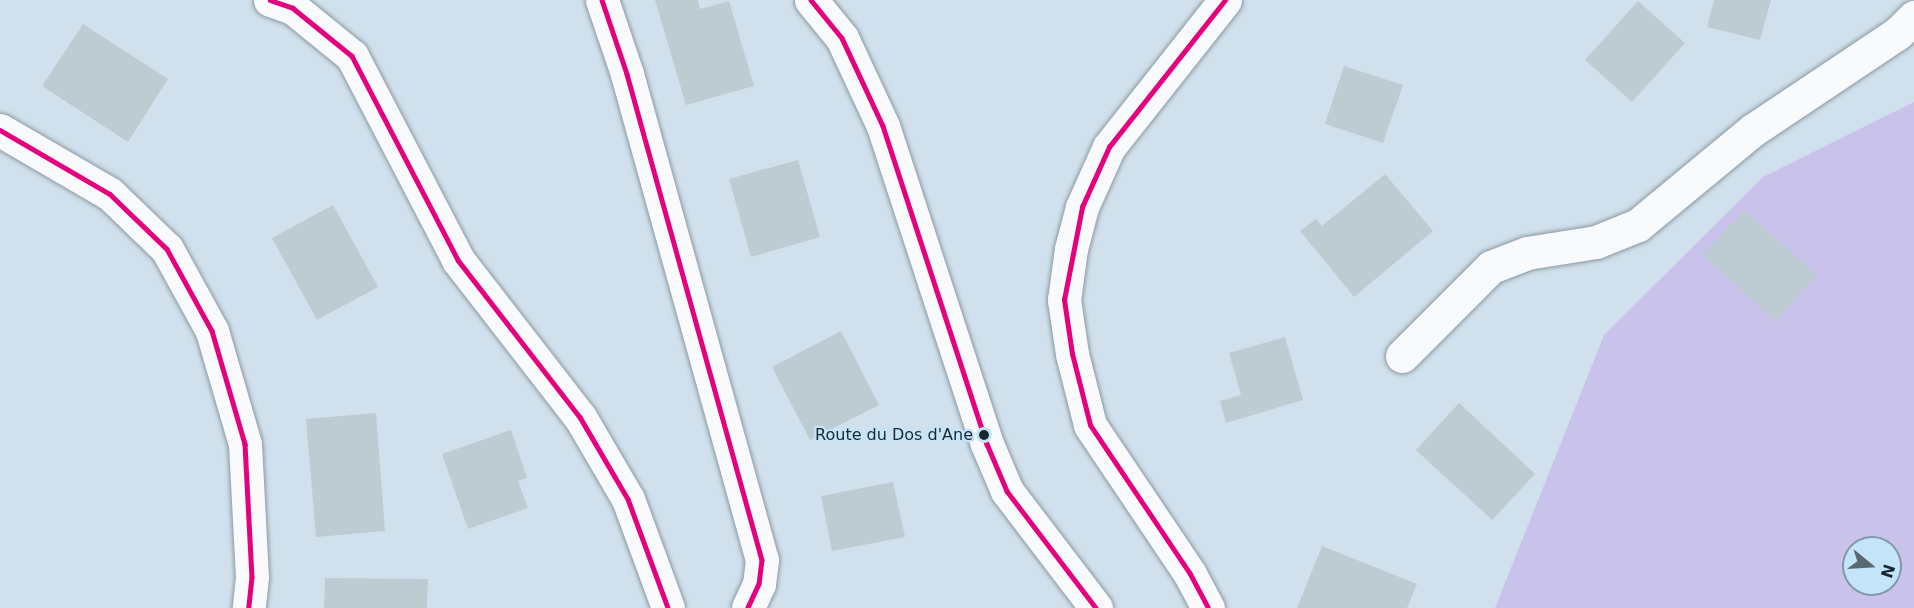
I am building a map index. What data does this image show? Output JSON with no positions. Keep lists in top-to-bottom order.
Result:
{
  "places": ["Route du Dos d'Ane"],
  "north": "right"
}
